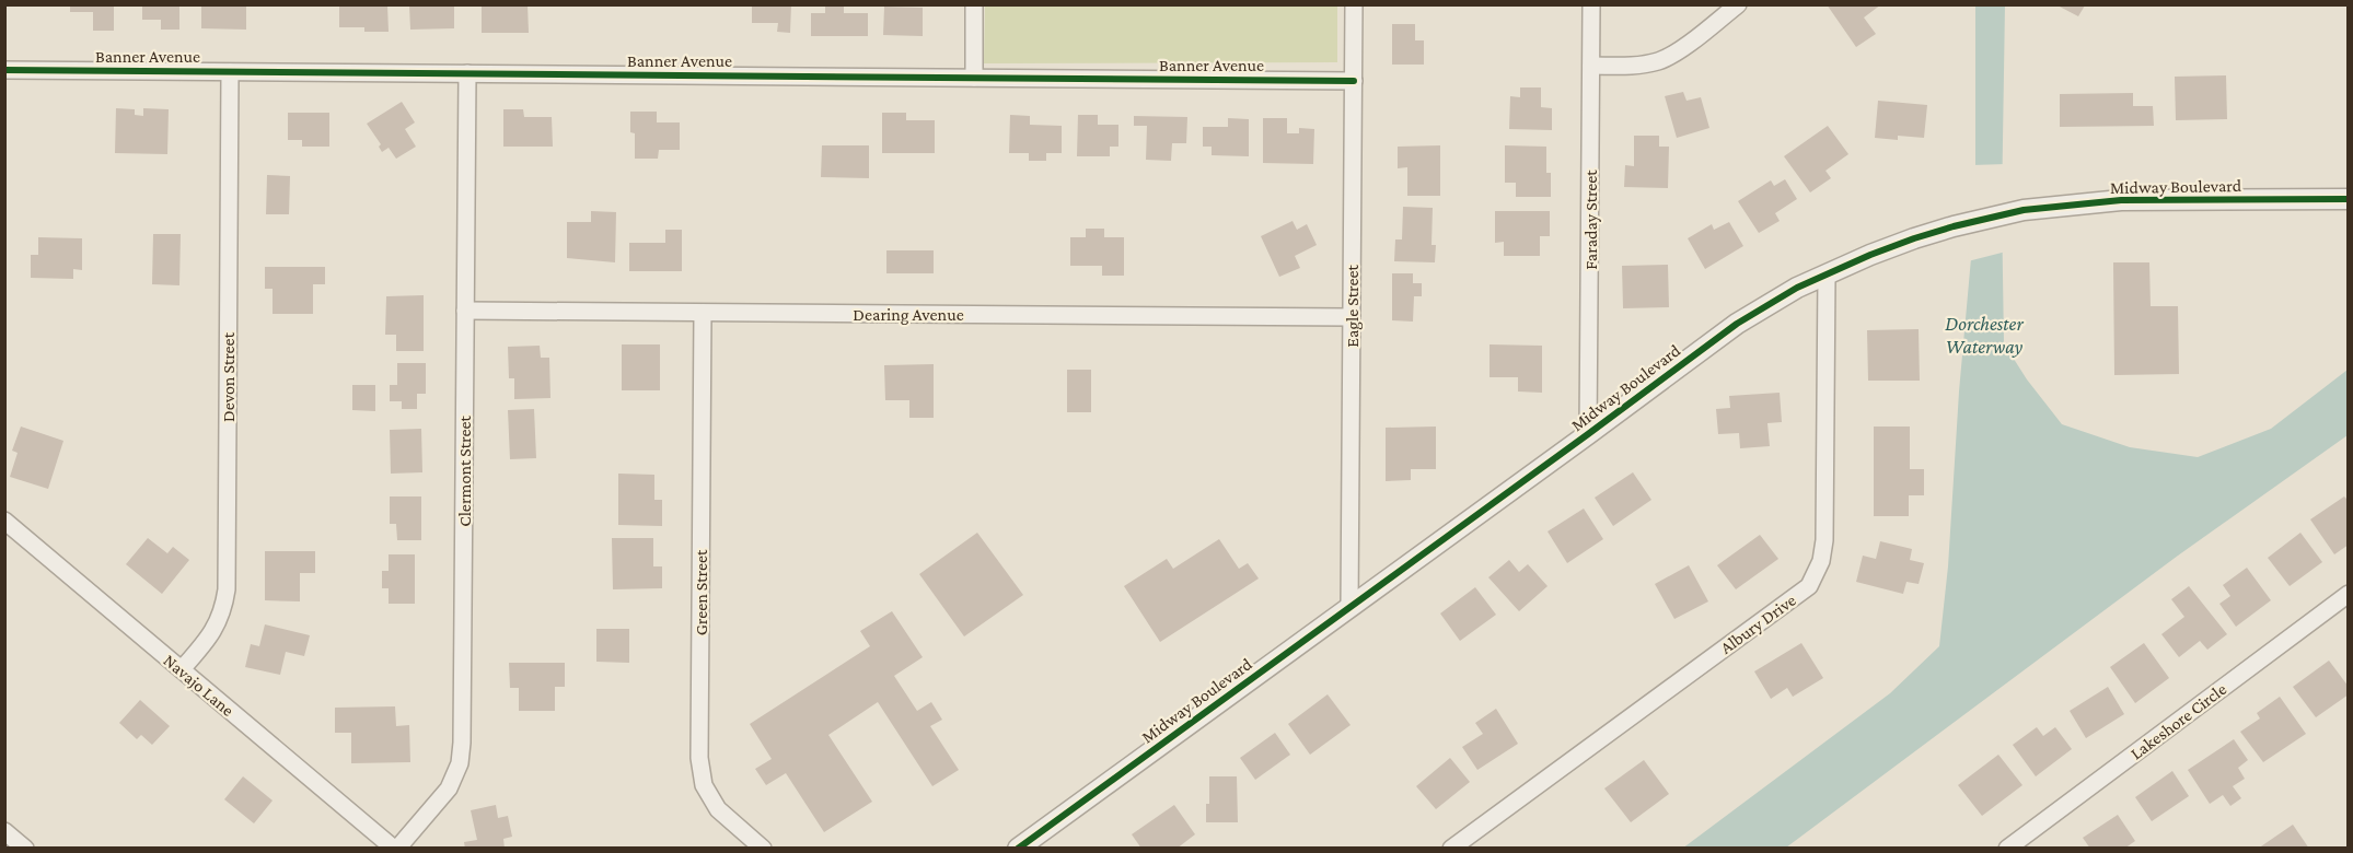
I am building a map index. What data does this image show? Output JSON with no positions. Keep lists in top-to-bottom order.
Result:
{
  "streets": {
    "street": [
      "Banner Avenue",
      "Midway Boulevard",
      "Faraday Street",
      "Eagle Street",
      "Dearing Avenue",
      "Devon Street",
      "Clermont Street",
      "Green Street",
      "Albury Drive",
      "Navajo Lane",
      "Lakeshore Circle"
    ]
  },
  "crossings": [
    ["Banner Avenue", "Eagle Street"],
    ["Banner Avenue", "Devon Street"],
    ["Banner Avenue", "Clermont Street"],
    ["Midway Boulevard", "Faraday Street"],
    ["Midway Boulevard", "Eagle Street"],
    ["Midway Boulevard", "Albury Drive"],
    ["Eagle Street", "Dearing Avenue"],
    ["Dearing Avenue", "Clermont Street"],
    ["Dearing Avenue", "Green Street"],
    ["Devon Street", "Navajo Lane"],
    ["Clermont Street", "Navajo Lane"]
  ],
  "water": ["Dorchester Waterway"]
}
